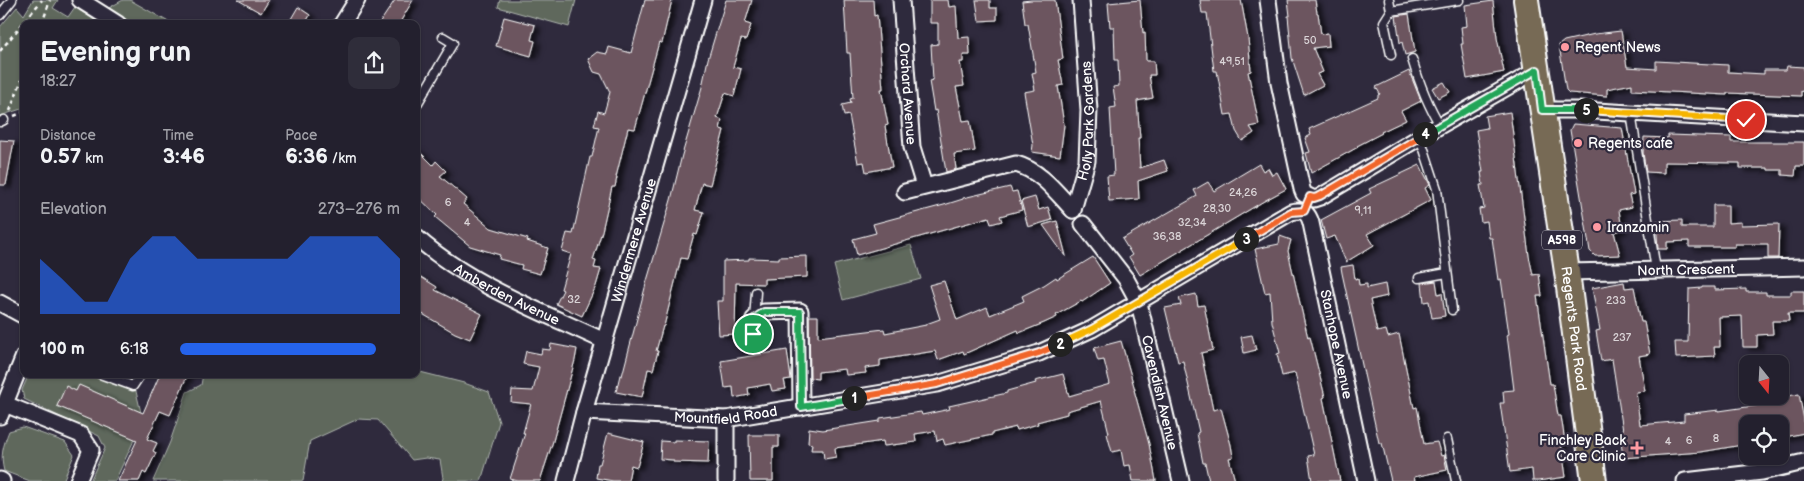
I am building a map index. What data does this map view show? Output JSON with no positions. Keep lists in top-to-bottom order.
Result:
{
  "streets": {
    "main road": ["A598", "Regent's Park Road"],
    "street": [
      "Orchard Avenue",
      "Holly Park Gardens",
      "Windermere Avenue",
      "North Crescent",
      "Amberden Avenue",
      "Stanhope Avenue",
      "Cavendish Avenue",
      "Mountfield Road"
    ]
  },
  "crossings": [
    ["Orchard Avenue", "Holly Park Gardens"],
    ["Windermere Avenue", "Amberden Avenue"],
    ["Windermere Avenue", "Mountfield Road"],
    ["North Crescent", "Regent's Park Road"],
    ["Regent's Park Road", "Mountfield Road"],
    ["Stanhope Avenue", "Mountfield Road"],
    ["Cavendish Avenue", "Mountfield Road"]
  ],
  "places": {
    "other": ["Regent News", "Regents cafe", "Iranzamin"],
    "health": ["Finchley Back Care Clinic"]
  },
  "house_numbers": [
    "50",
    "49,51",
    "24,26",
    "6",
    "28,30",
    "9,11",
    "4",
    "32,34",
    "36,38",
    "32",
    "233",
    "237",
    "8",
    "6",
    "4"
  ],
  "north": "bottom",
  "page": {
    "heading": ["Evening run", "18:27"],
    "pins": [
      "5",
      "4",
      "3",
      "2",
      "1"
    ],
    "stats": [
      ["Distance", "0.57 km"],
      ["Time", "3:46"],
      ["Pace", "6:36 /km"]
    ],
    "chart": ["Elevation", "273–276 m"],
    "list": [
      {
        "name": "100 m",
        "note": "6:18"
      }
    ]
  }
}
